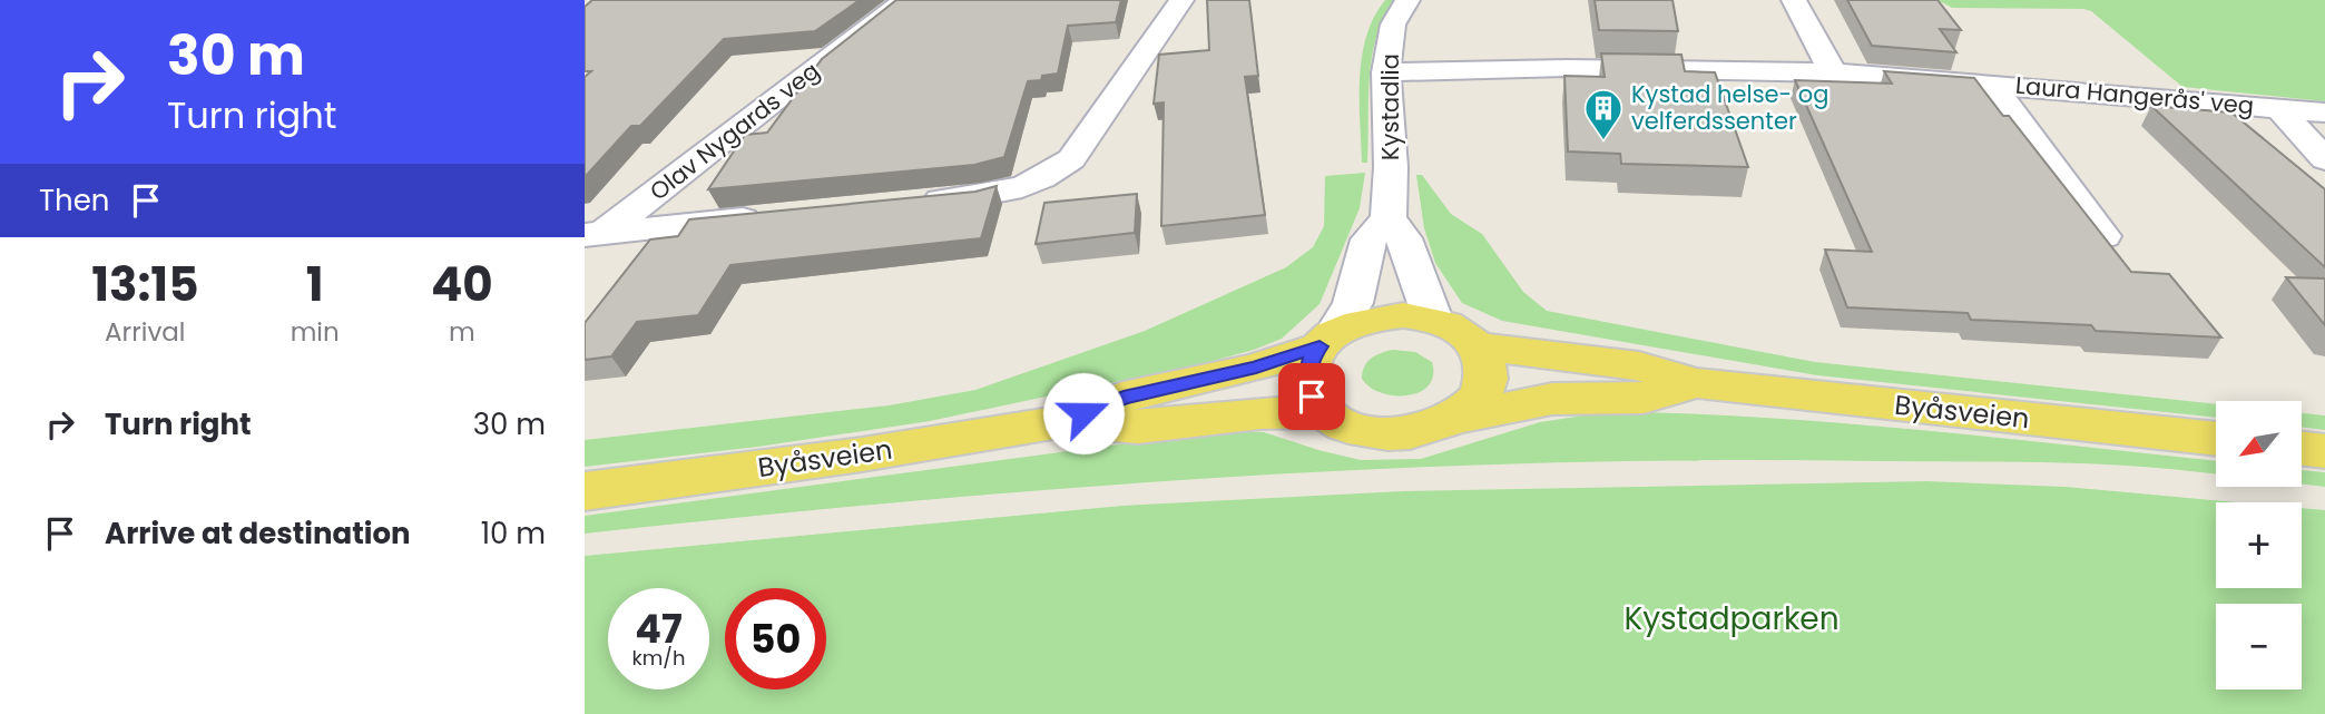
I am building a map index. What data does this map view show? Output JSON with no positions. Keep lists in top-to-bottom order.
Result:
{
  "streets": {
    "main road": ["Byåsveien"],
    "street": ["Laura Hangerås' veg", "Kystadlia", "Olav Nygards veg"]
  },
  "crossings": [
    ["Laura Hangerås' veg", "Kystadlia"]
  ],
  "parks": ["Kystadparken"],
  "places": {
    "building": ["Kystad helse- og velferdssenter"]
  },
  "north": "bottom left",
  "page": {
    "turn": ["30 m", "Turn right"],
    "then": "Then",
    "eta": [
      "13:15",
      "Arrival",
      "1",
      "min",
      "40",
      "m"
    ],
    "list": [
      {
        "name": "Turn right",
        "value": "30 m"
      },
      {
        "name": "Arrive at destination",
        "value": "10 m"
      }
    ],
    "map_buttons": ["+", "−"],
    "speed": "47 km/h",
    "limit": "50"
  }
}
